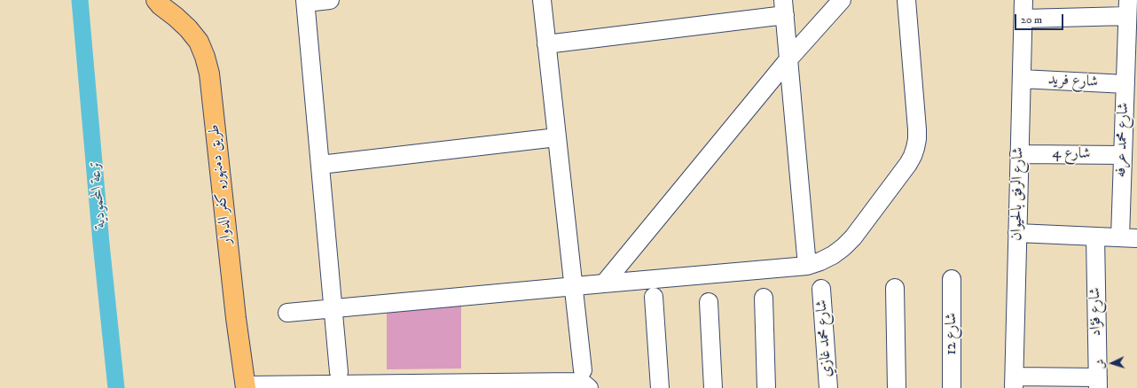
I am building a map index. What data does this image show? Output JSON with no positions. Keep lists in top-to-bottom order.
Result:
{
  "streets": {
    "main road": ["طريق دمنهور, كفر الدوار"],
    "street": [
      "شارع فريد",
      "شارع محمد عرفه",
      "شارع 4",
      "شارع الرفق بالحيوان",
      "شارع فؤاد",
      "شارع 12",
      "شارع محمد غازي"
    ]
  },
  "crossings": [
    ["شارع فريد", "شارع محمد عرفه"],
    ["شارع فريد", "شارع الرفق بالحيوان"],
    ["شارع محمد عرفه", "شارع 4"],
    ["شارع 4", "شارع الرفق بالحيوان"]
  ],
  "water": ["ترعة المحمودية"],
  "scale_bar": "20 m",
  "north": "left"
}
